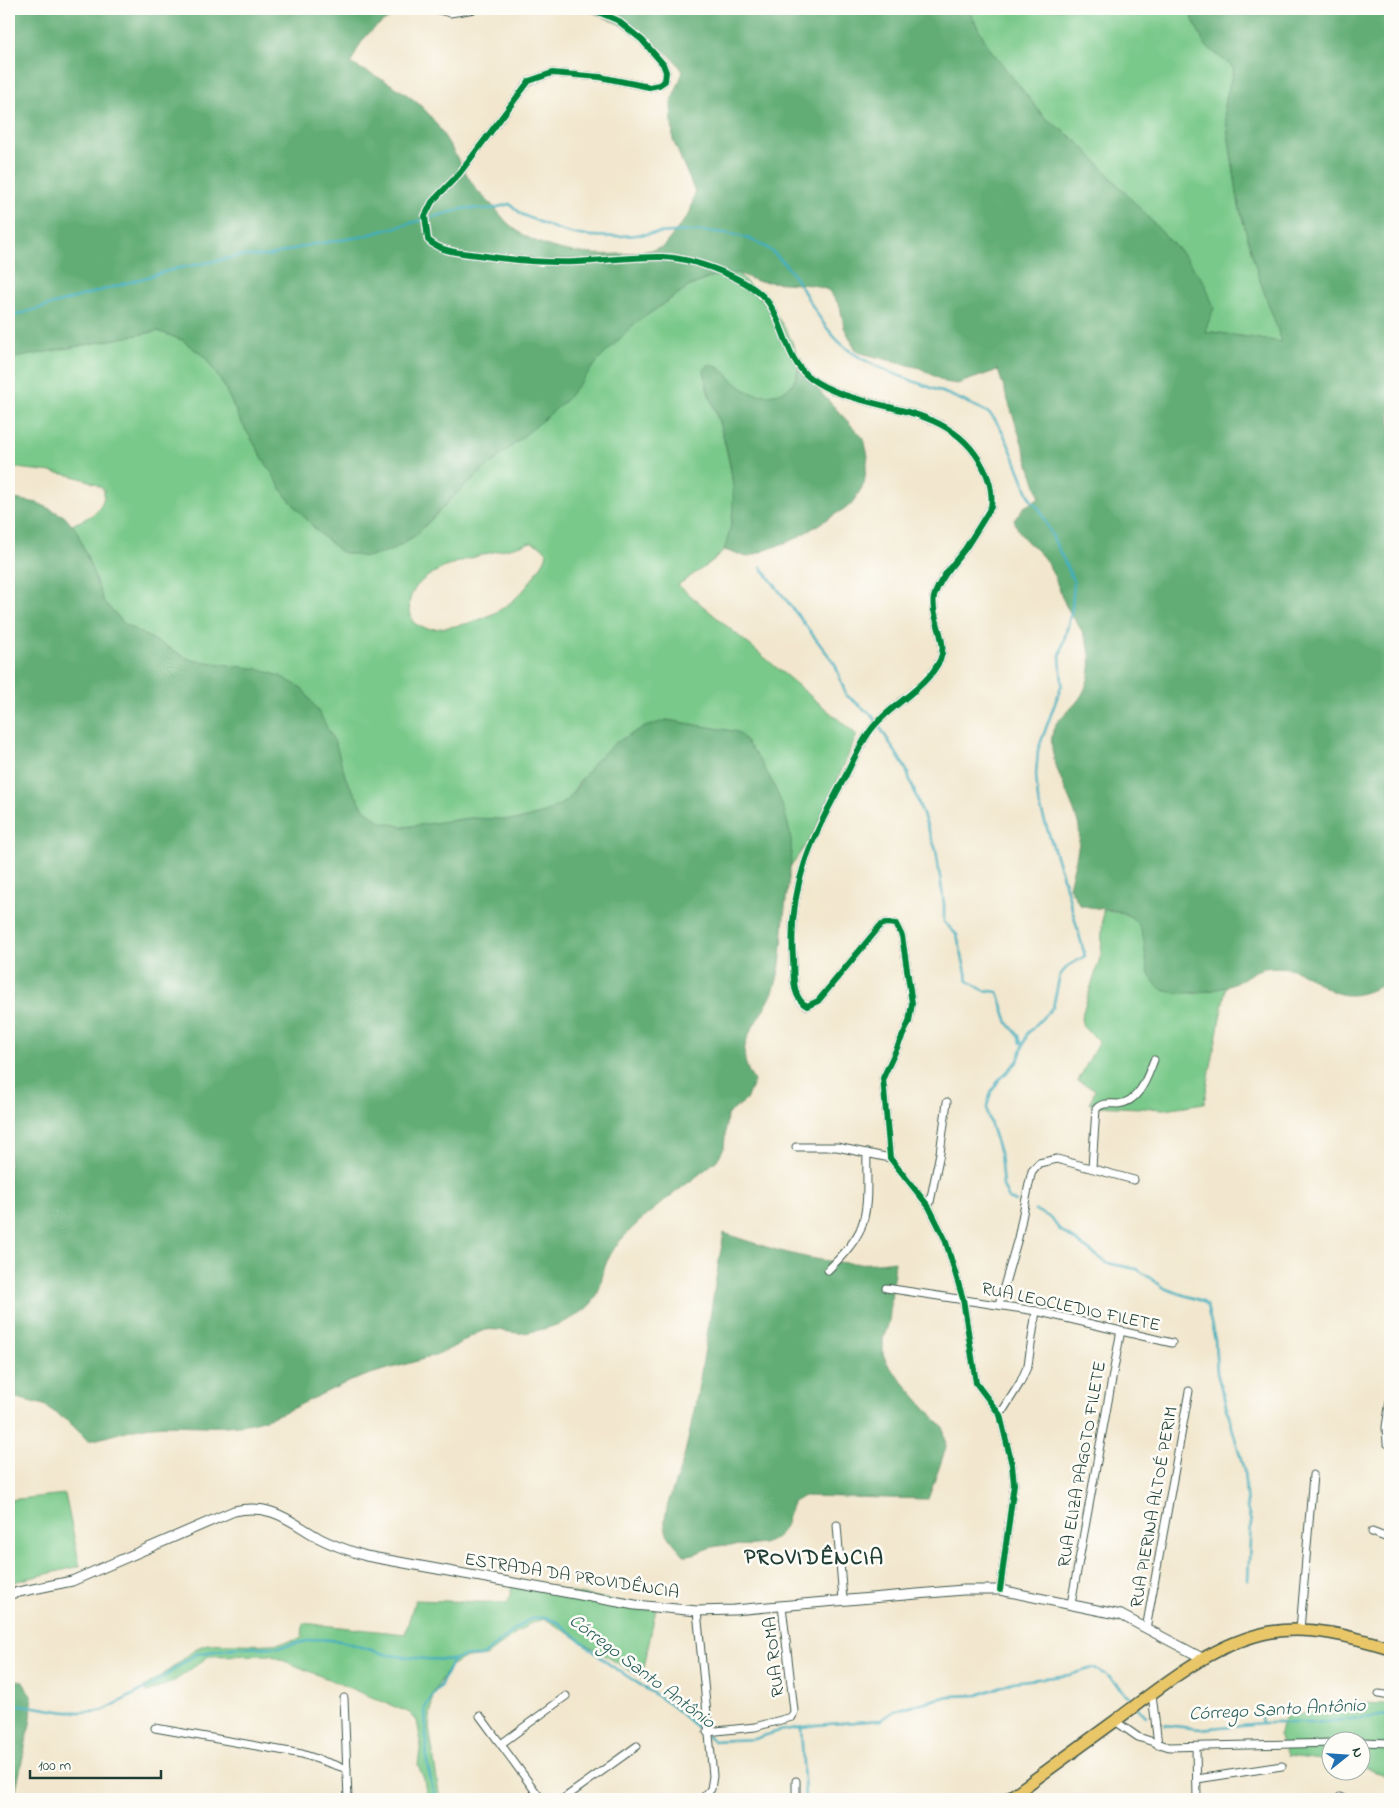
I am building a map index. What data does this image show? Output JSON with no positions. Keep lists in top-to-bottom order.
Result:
{
  "streets": {
    "street": [
      "RUA LEOCLEDIO FILETE",
      "RUA ELIZA PAGOTO FILETE",
      "RUA PIERINA ALTOÉ PERIM",
      "ESTRADA DA PROVIDÊNCIA",
      "RUA ROMA"
    ]
  },
  "crossings": [
    ["RUA LEOCLEDIO FILETE", "RUA ELIZA PAGOTO FILETE"],
    ["RUA ELIZA PAGOTO FILETE", "ESTRADA DA PROVIDÊNCIA"],
    ["RUA PIERINA ALTOÉ PERIM", "ESTRADA DA PROVIDÊNCIA"],
    ["ESTRADA DA PROVIDÊNCIA", "RUA ROMA"]
  ],
  "districts": ["PROVIDÊNCIA"],
  "water": ["Córrego Santo Antônio"],
  "scale_bar": "100 m",
  "north": "right"
}
